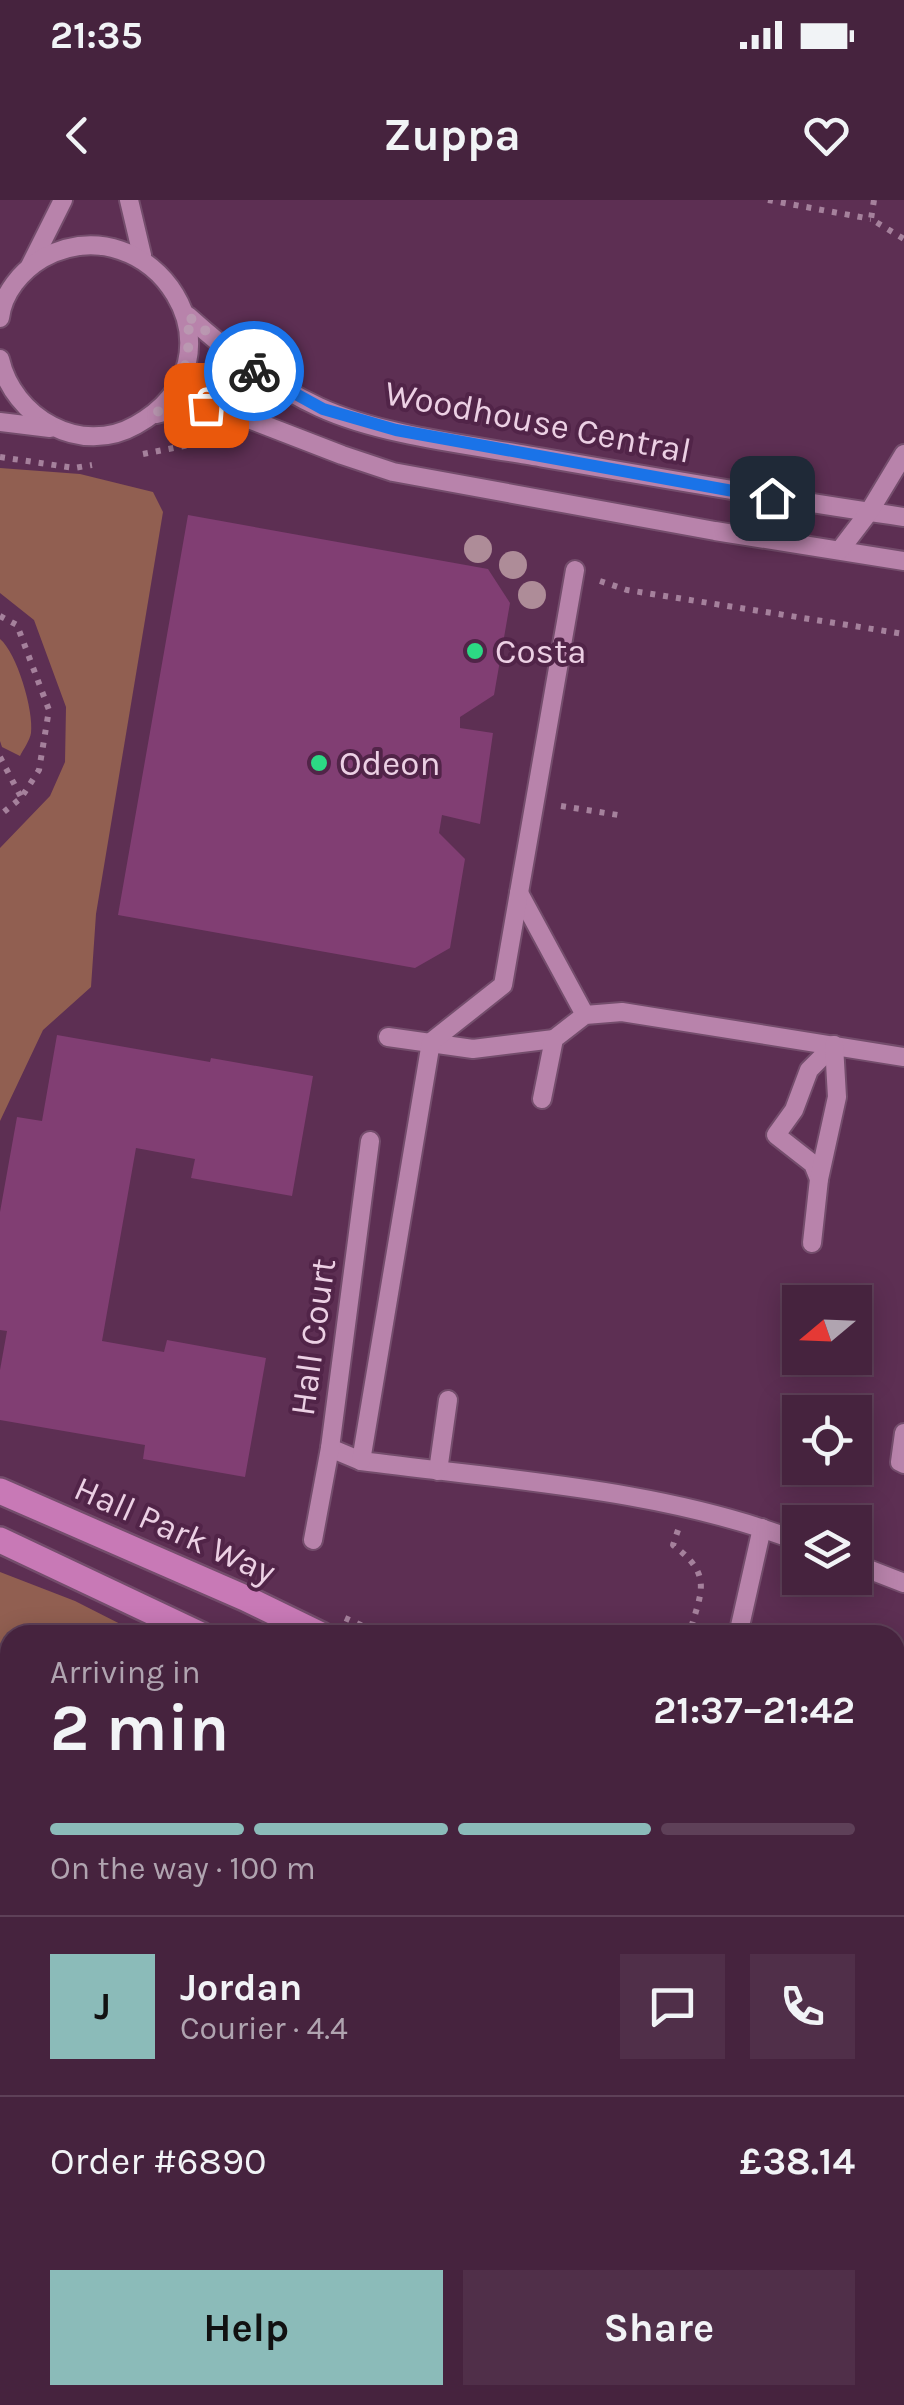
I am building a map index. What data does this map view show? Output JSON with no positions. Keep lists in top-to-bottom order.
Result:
{
  "streets": {
    "main road": ["Hall Park Way"],
    "street": ["Woodhouse Central", "Hall Court"]
  },
  "places": ["Costa", "Odeon"],
  "north": "left",
  "page": {
    "status": "21:35",
    "header": "Zuppa",
    "heading": ["2 min", "Arriving in", "21:37–21:42"],
    "panel": [
      "Jordan",
      "Courier · 4.4",
      "Order #6890",
      "£38.14"
    ],
    "bar": "On the way · 100 m",
    "round": "J",
    "buttons": ["Help", "Share"]
  }
}
